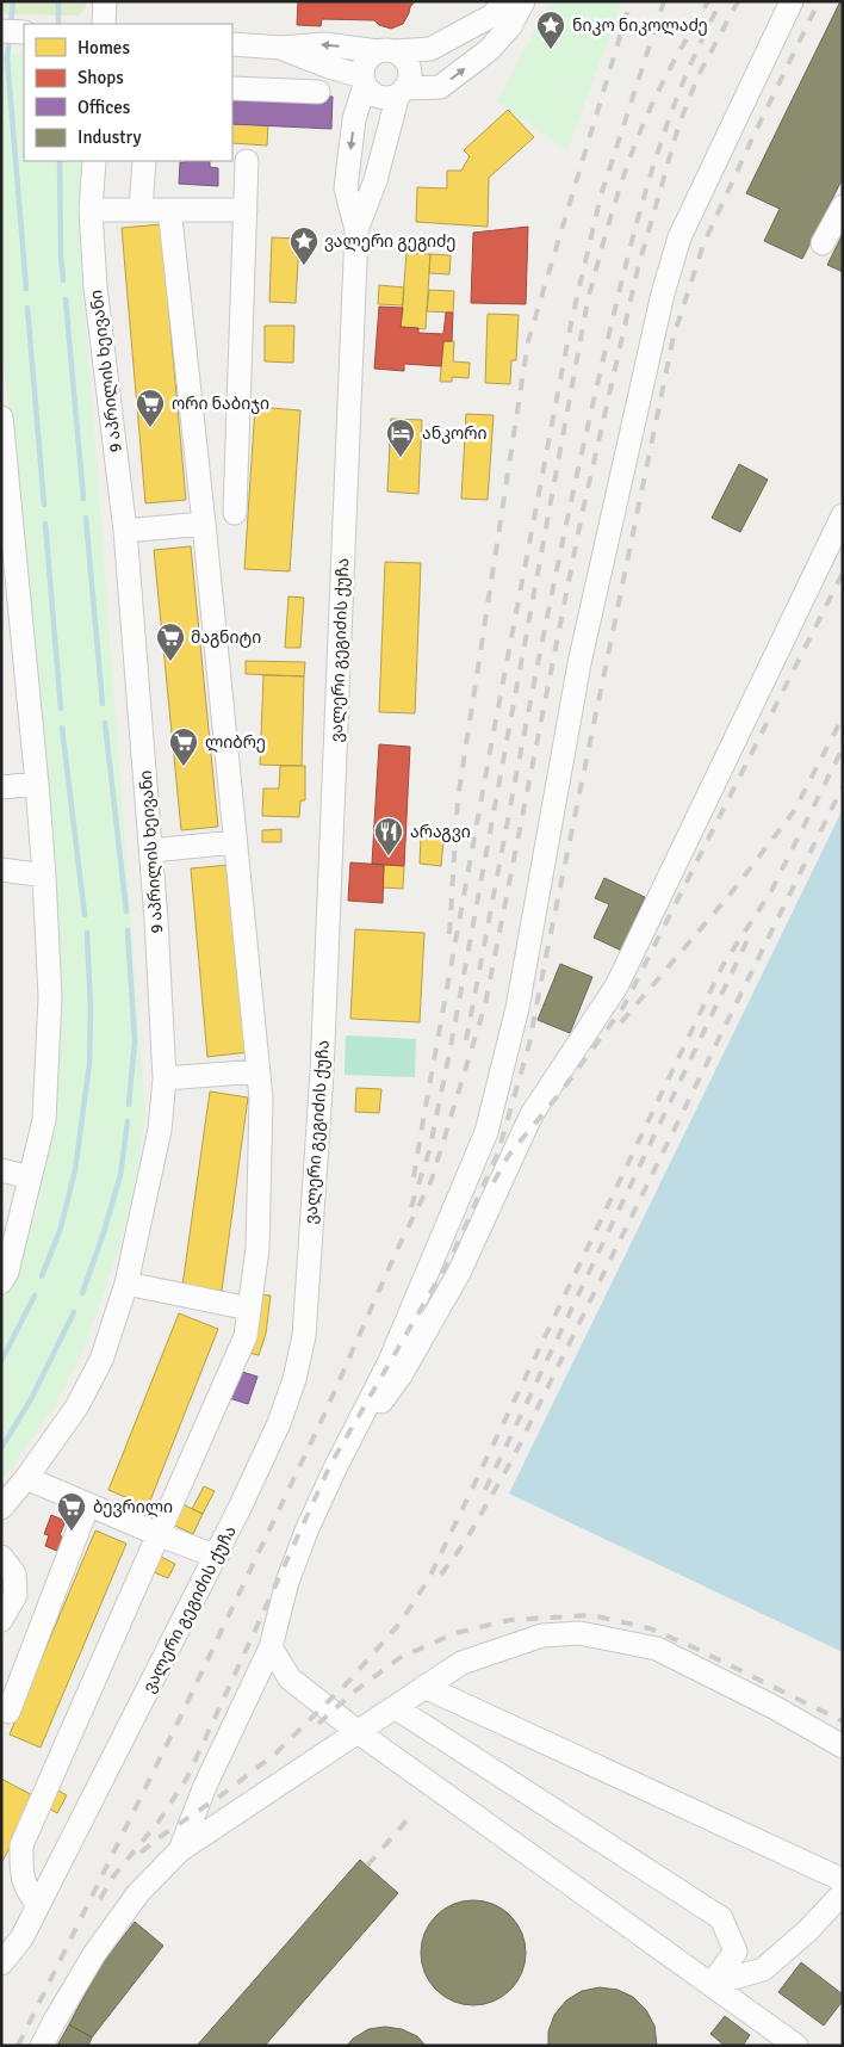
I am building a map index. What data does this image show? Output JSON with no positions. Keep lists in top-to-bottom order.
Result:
{
  "streets": {
    "street": ["9 აპრილის ხეივანი", "ვალერი გეგიძის ქუჩა"]
  },
  "places": {
    "place": ["ნიკო ნიკოლაძე", "ვალერი გეგიძე"],
    "supermarket": [
      "ორი ნაბიჯი",
      "მაგნიტი",
      "ლიბრე",
      "ბევრილი"
    ],
    "hotel": ["ანკორი"],
    "restaurant": ["არაგვი"]
  },
  "legend": [
    "Homes",
    "Shops",
    "Offices",
    "Industry"
  ]
}
